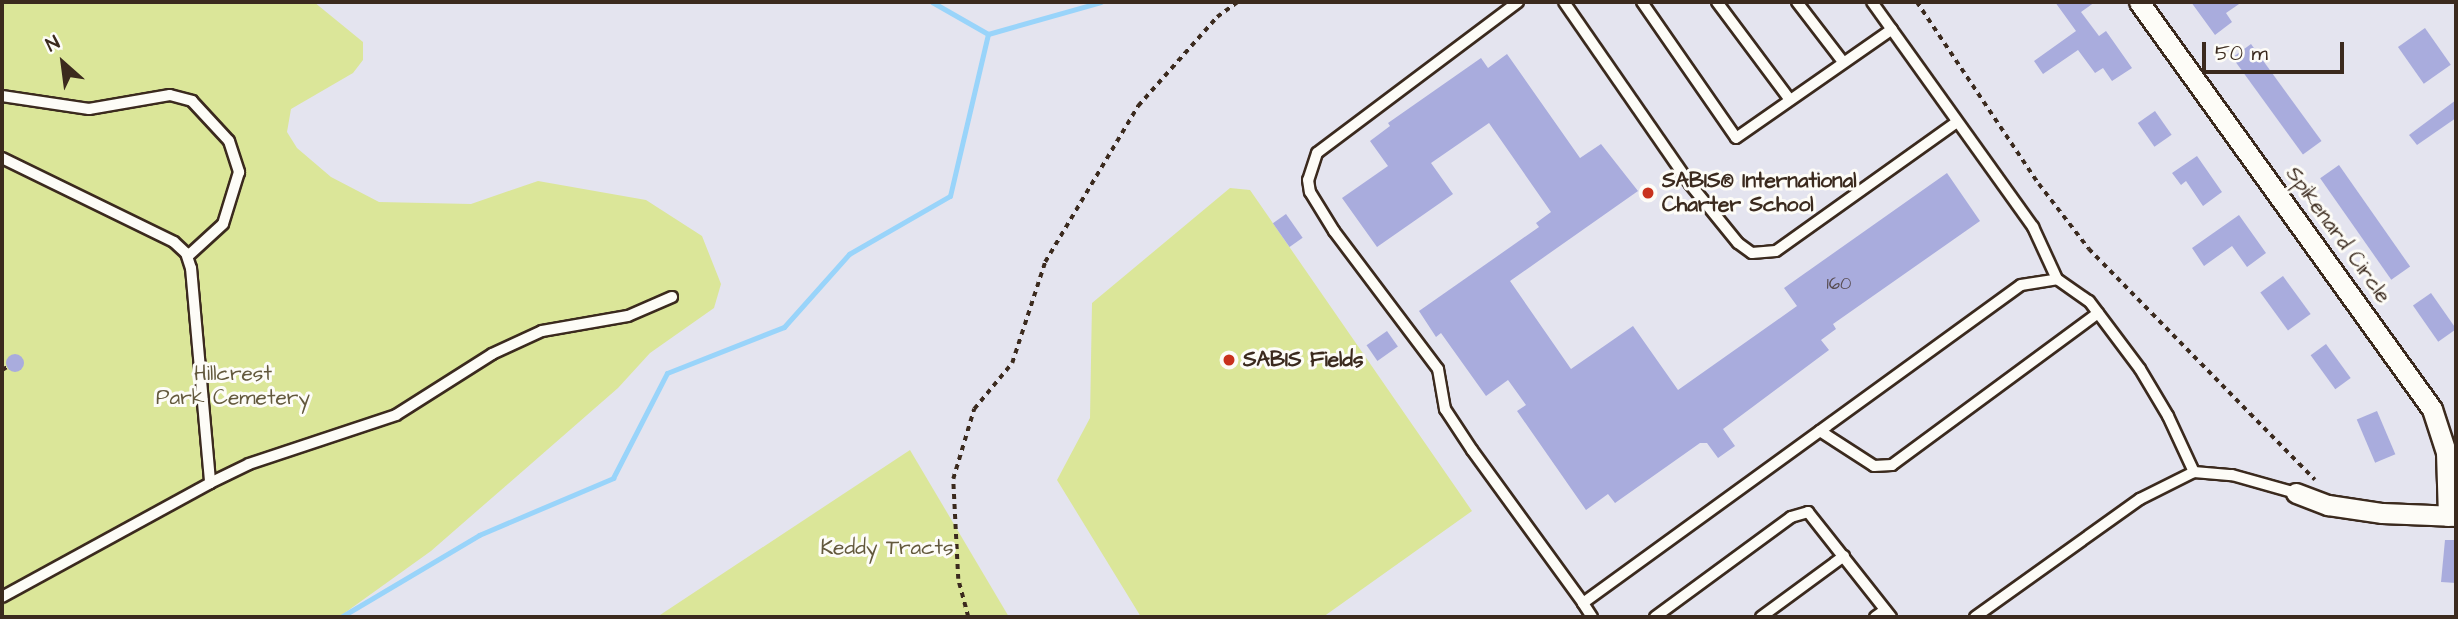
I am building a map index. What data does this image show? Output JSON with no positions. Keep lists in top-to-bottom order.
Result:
{
  "streets": {
    "street": ["Spikenard Circle"]
  },
  "parks": ["Hillcrest Park Cemetery", "Keddy Tracts"],
  "places": ["SABIS® International Charter School", "SABIS Fields"],
  "house_numbers": ["160"],
  "scale_bar": "50 m",
  "north": "top left"
}
